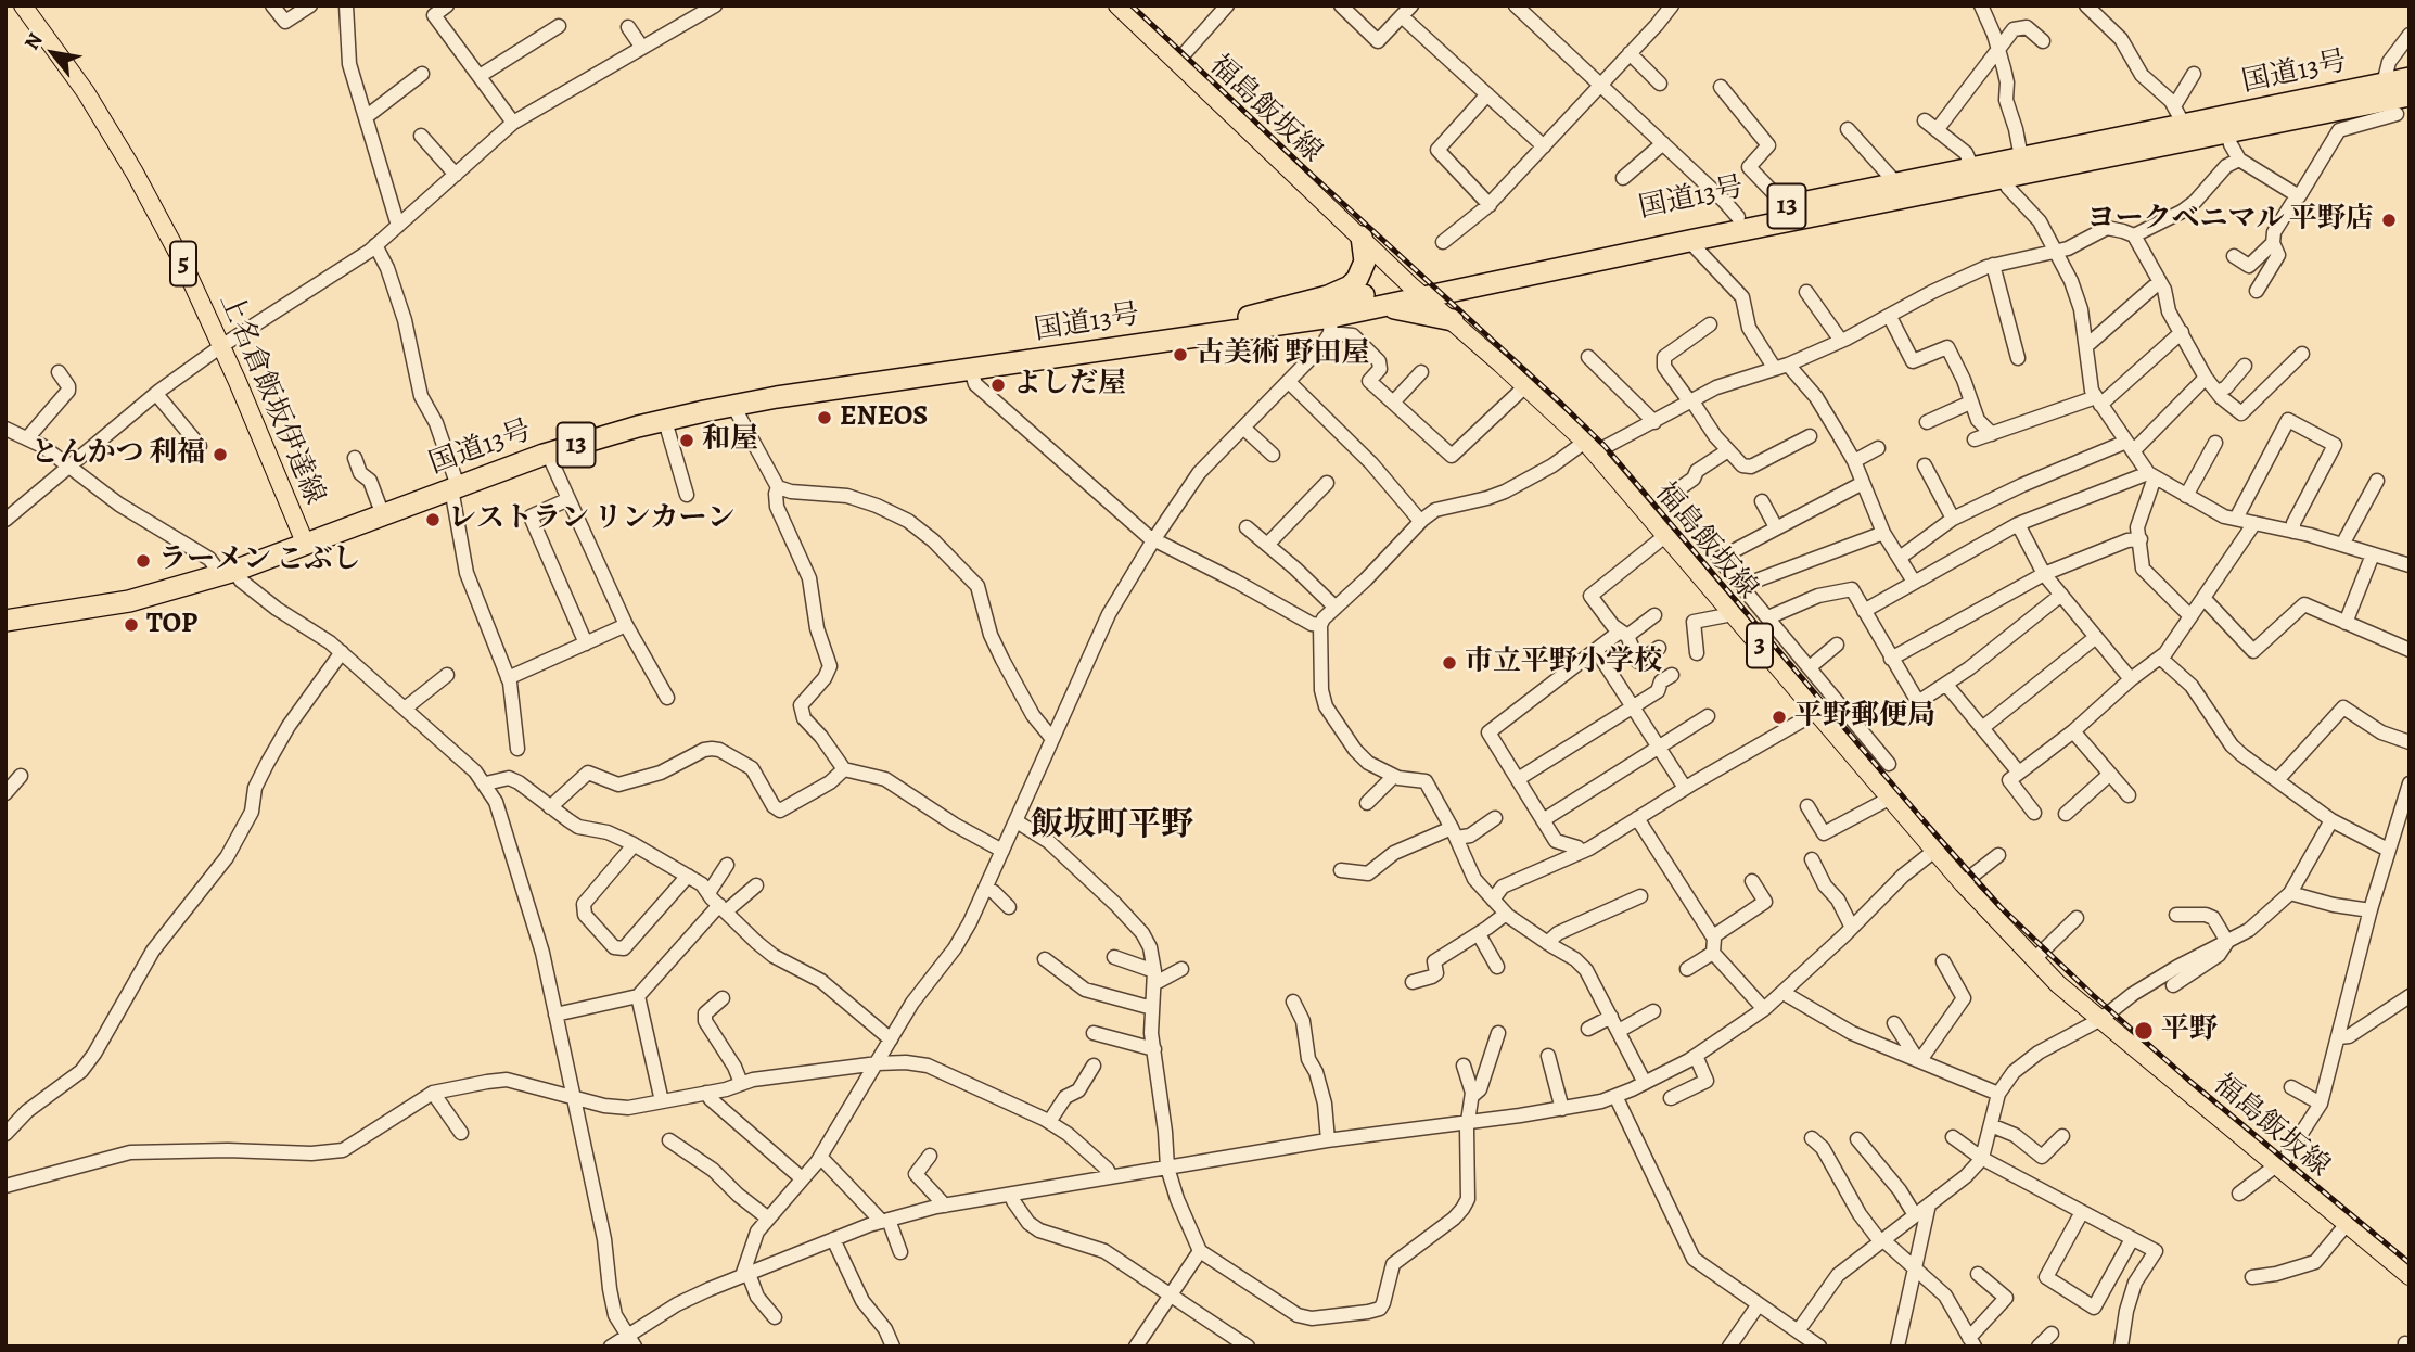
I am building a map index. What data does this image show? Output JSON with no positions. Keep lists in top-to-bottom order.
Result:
{
  "streets": {
    "highway": ["国道13号", "13"],
    "main road": [
      "福島飯坂線",
      "5",
      "上名倉飯坂伊達線",
      "3"
    ]
  },
  "crossings": [
    ["国道13号", "福島飯坂線"],
    ["国道13号", "上名倉飯坂伊達線"]
  ],
  "districts": ["飯坂町平野"],
  "places": [
    "ヨークベニマル 平野店",
    "古美術 野田屋",
    "よしだ屋",
    "ENEOS",
    "和屋",
    "とんかつ 利福",
    "レストラン リンカーン",
    "ラーメン こぶし",
    "TOP",
    "市立平野小学校",
    "平野郵便局",
    "平野"
  ],
  "north": "top left"
}
